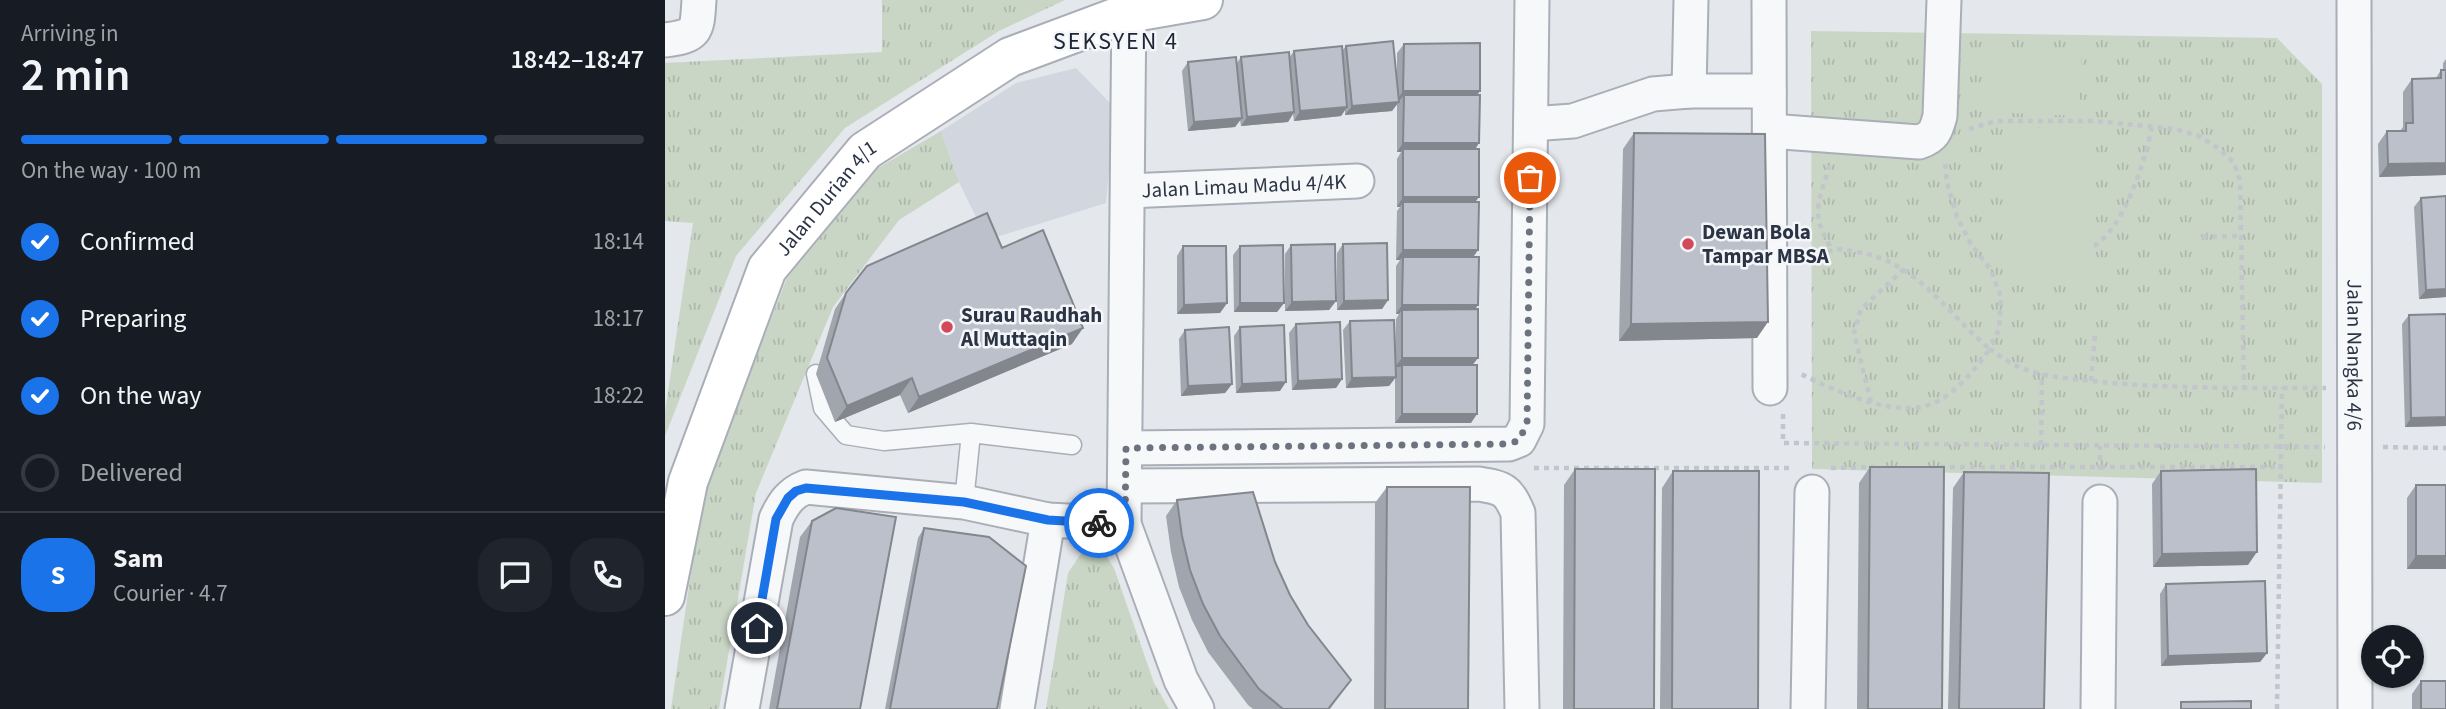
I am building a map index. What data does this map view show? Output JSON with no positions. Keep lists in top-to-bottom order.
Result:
{
  "streets": {
    "street": ["Jalan Limau Madu 4/4K", "Jalan Durian 4/1", "Jalan Nangka 4/6"]
  },
  "districts": ["SEKSYEN 4"],
  "places": ["Dewan Bola Tampar MBSA", "Surau Raudhah Al Muttaqin"],
  "page": {
    "heading": ["2 min", "Arriving in", "18:42–18:47"],
    "panel": ["Sam", "Courier · 4.7"],
    "bar": "On the way · 100 m",
    "list": [
      ["Confirmed", "18:14"],
      ["Preparing", "18:17"],
      ["On the way", "18:22"],
      "Delivered"
    ],
    "round": "S"
  }
}
